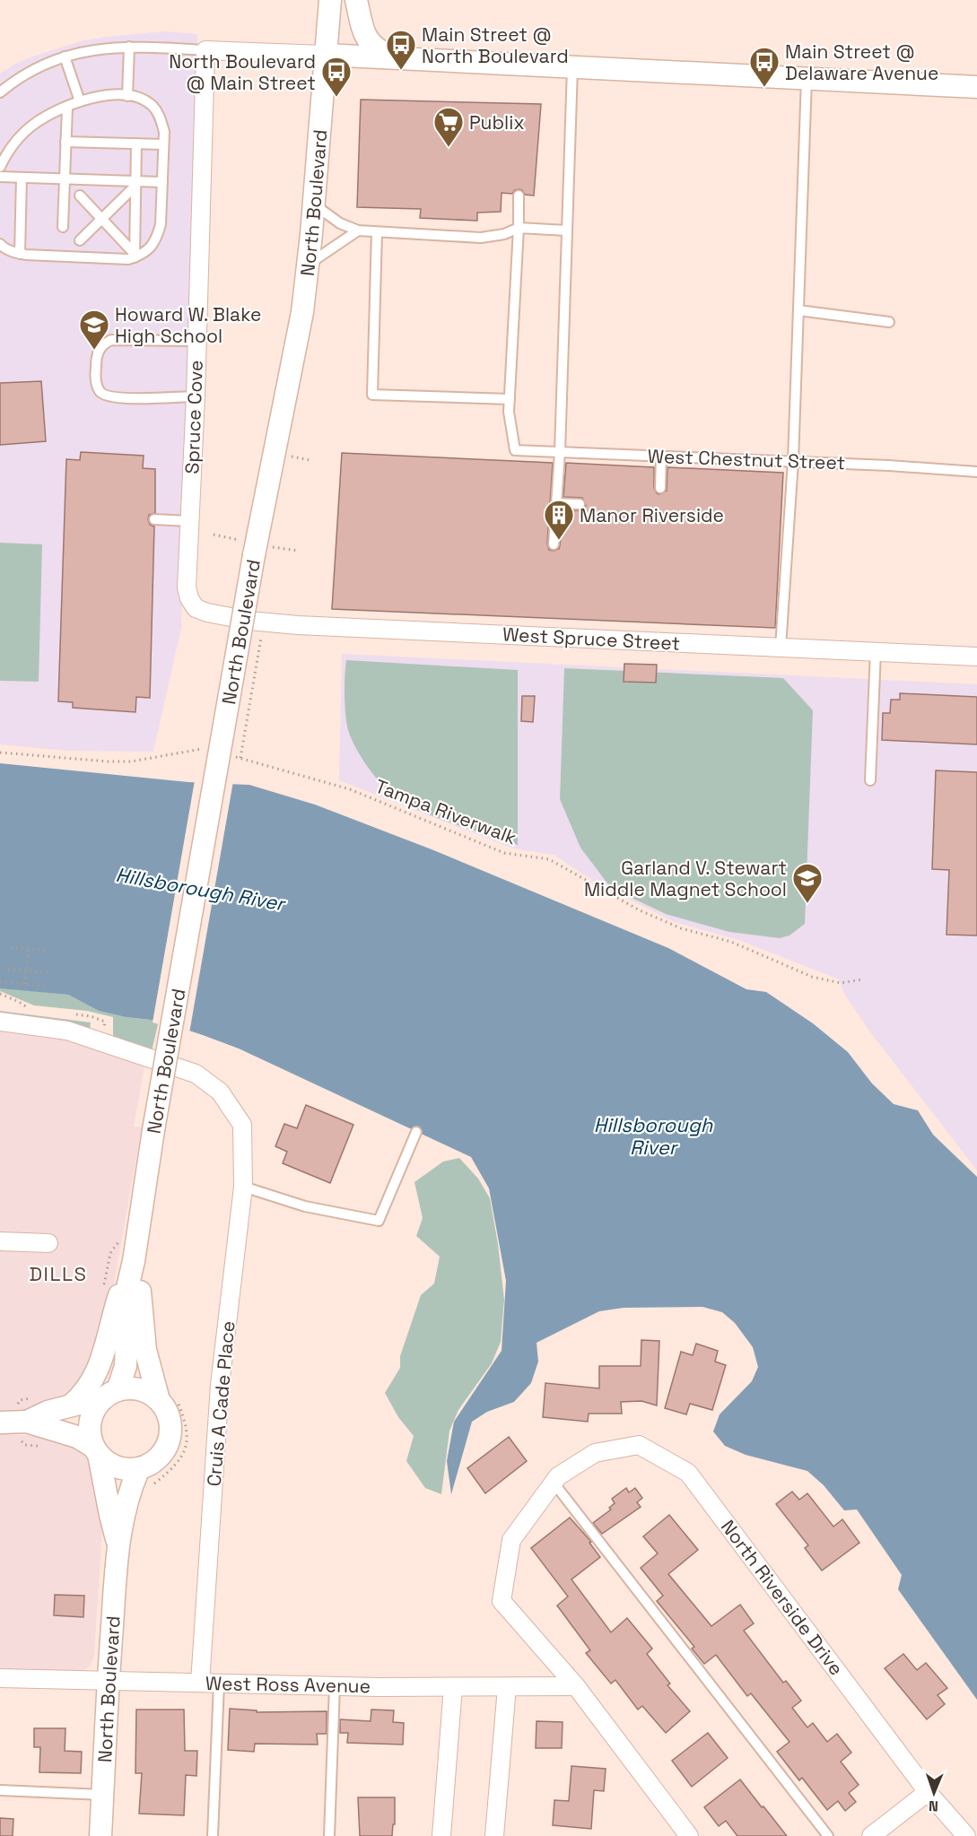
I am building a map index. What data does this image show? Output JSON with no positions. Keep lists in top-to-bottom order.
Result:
{
  "streets": {
    "street": [
      "North Boulevard",
      "Spruce Cove",
      "West Spruce Street",
      "Cruis A Cade Place",
      "North Riverside Drive",
      "West Ross Avenue"
    ],
    "lane": ["West Chestnut Street"],
    "path": ["Tampa Riverwalk"]
  },
  "crossings": [
    ["North Boulevard", "West Ross Avenue"],
    ["Spruce Cove", "West Spruce Street"],
    ["Cruis A Cade Place", "West Ross Avenue"]
  ],
  "districts": ["DILLS"],
  "water": ["Hillsborough River"],
  "places": {
    "bus stop": ["Main Street @ North Boulevard", "Main Street @ Delaware Avenue", "North Boulevard @ Main Street"],
    "supermarket": ["Publix"],
    "school or university": ["Howard W. Blake High School", "Garland V. Stewart Middle Magnet School"],
    "building": ["Manor Riverside"]
  },
  "north": "bottom"
}
